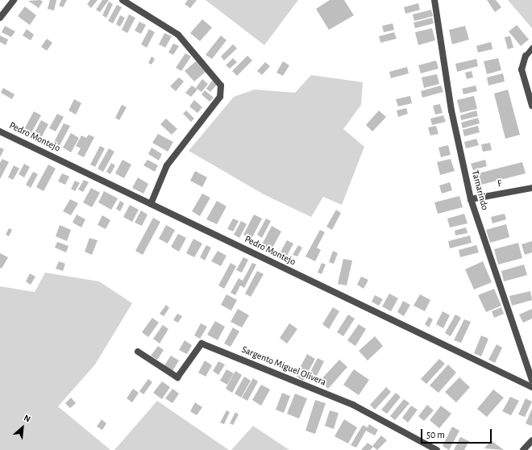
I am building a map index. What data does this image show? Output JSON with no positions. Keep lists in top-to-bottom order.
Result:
{
  "streets": {
    "street": [
      "Pedro Montejo",
      "F",
      "Tamarindo",
      "Sargento Miguel Olivera"
    ]
  },
  "crossings": [
    ["F", "Tamarindo"]
  ],
  "scale_bar": "50 m",
  "north": "top right"
}
